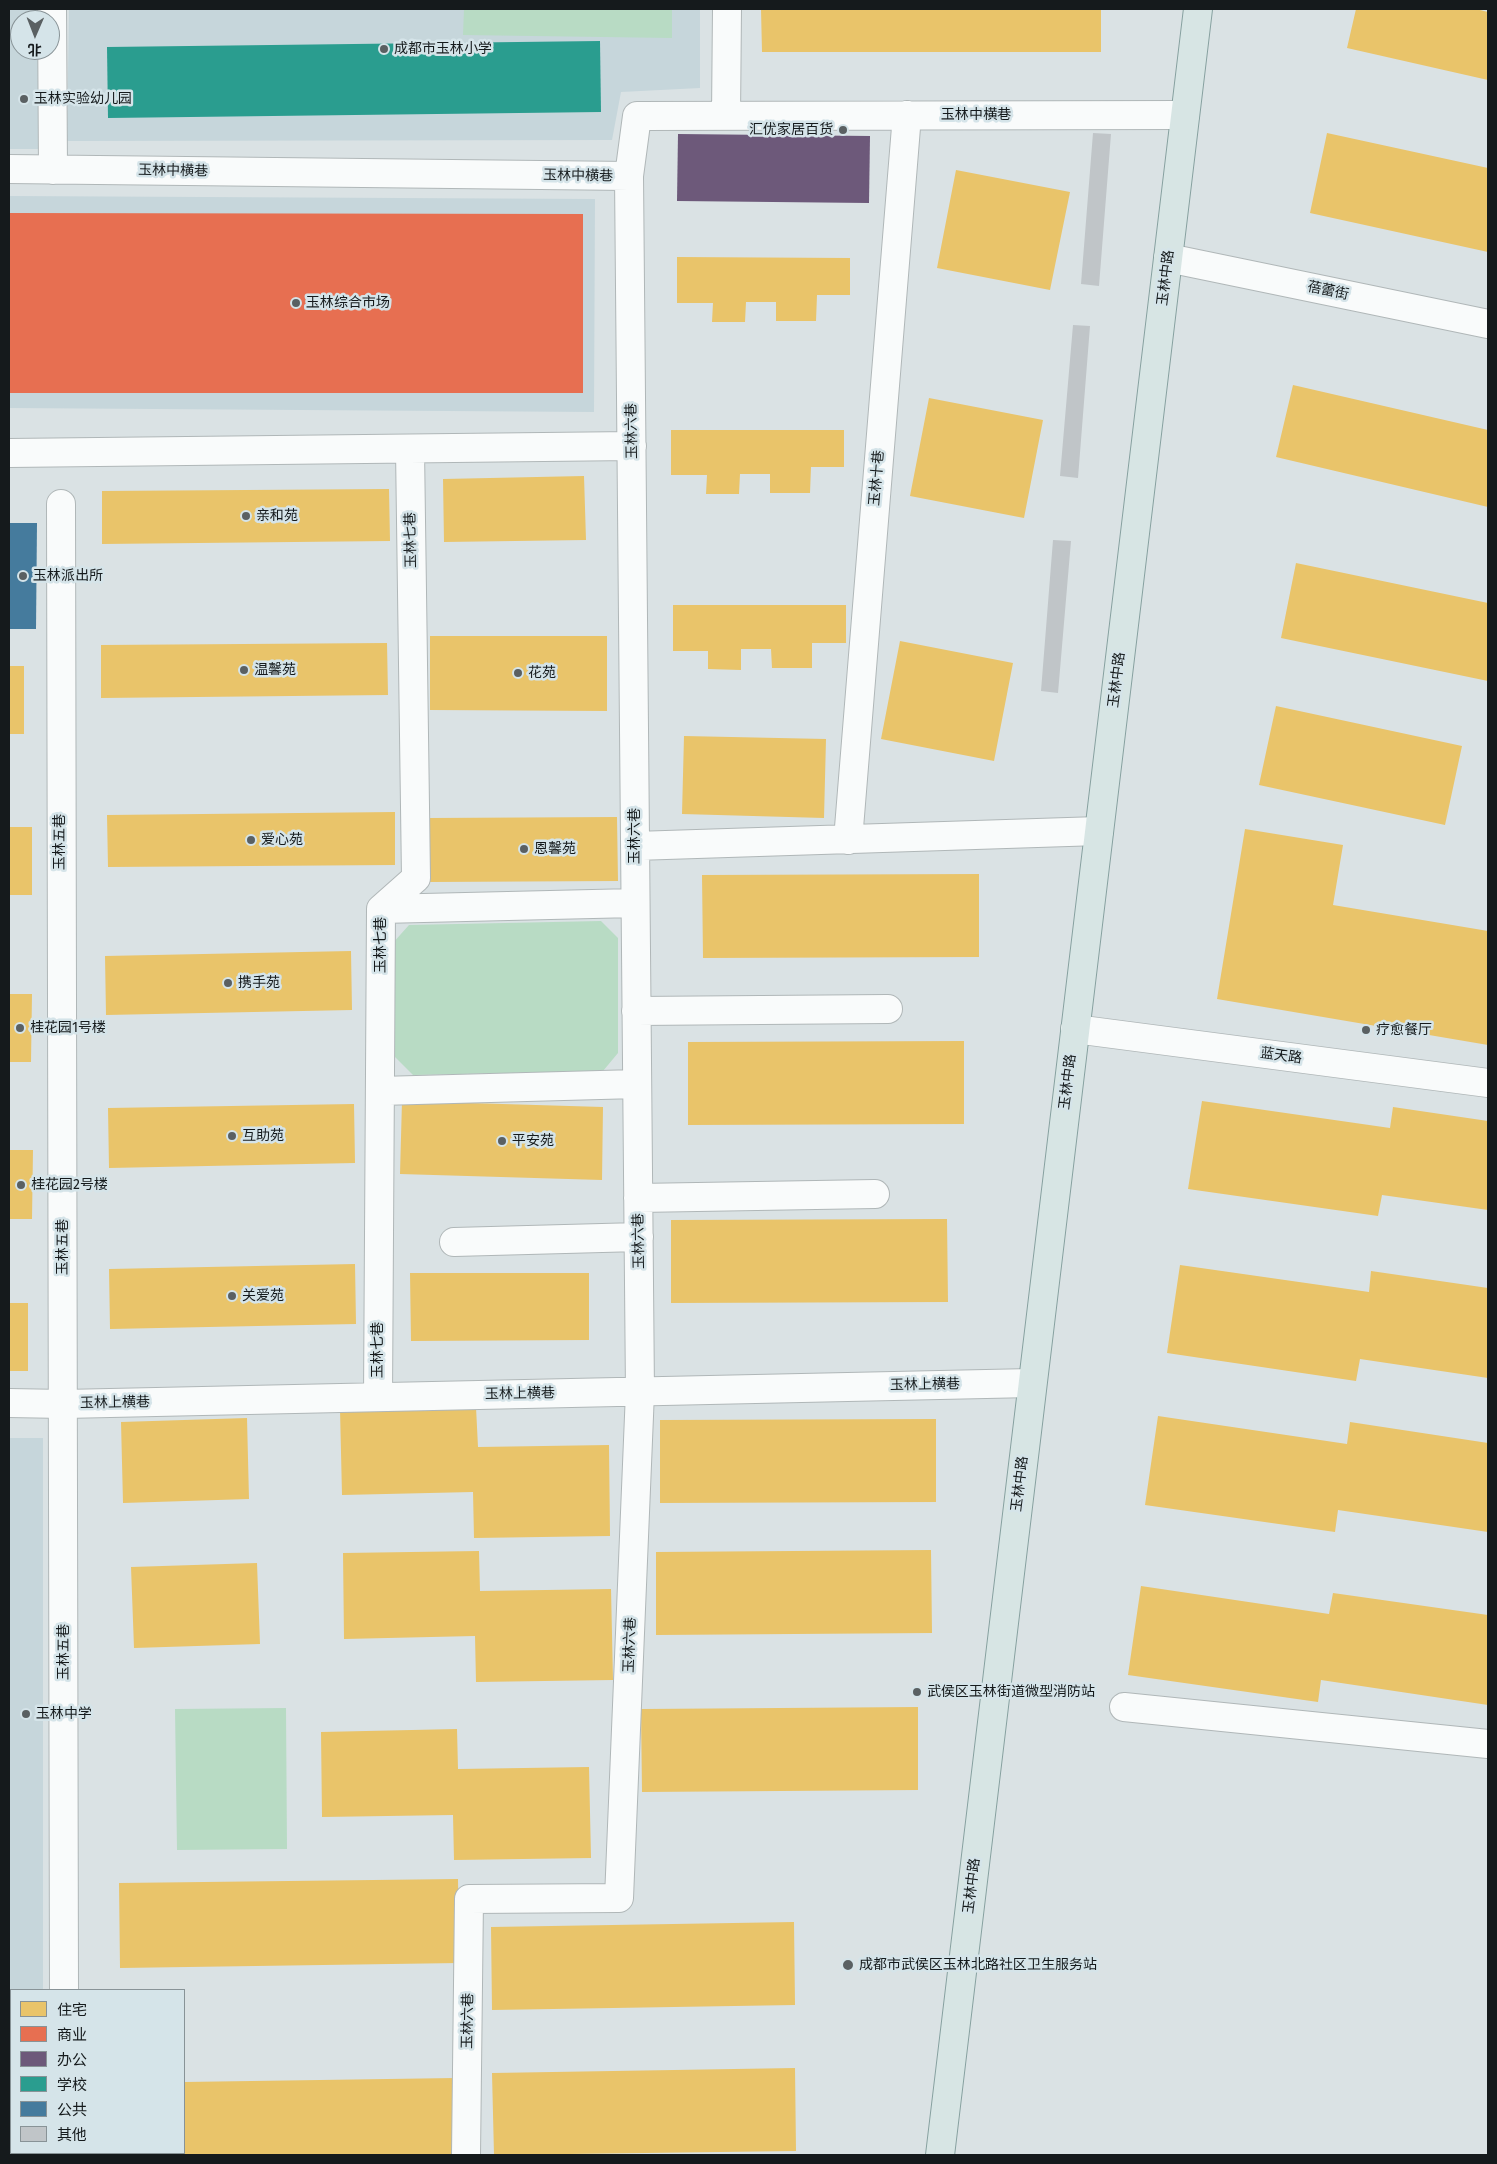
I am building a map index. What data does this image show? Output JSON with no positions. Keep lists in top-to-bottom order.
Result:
{
  "streets": {
    "main road": ["玉林中路"],
    "street": [
      "玉林中横巷",
      "蓓蕾街",
      "玉林六巷",
      "玉林十巷",
      "玉林七巷",
      "玉林五巷",
      "蓝天路",
      "玉林上横巷"
    ]
  },
  "crossings": [
    ["玉林中横巷", "玉林中路"],
    ["玉林中横巷", "玉林六巷"],
    ["玉林中横巷", "玉林十巷"],
    ["玉林中路", "蓓蕾街"],
    ["玉林中路", "蓝天路"],
    ["玉林中路", "玉林上横巷"],
    ["玉林六巷", "玉林上横巷"],
    ["玉林七巷", "玉林上横巷"],
    ["玉林五巷", "玉林上横巷"]
  ],
  "places": [
    "成都市玉林小学",
    "玉林实验幼儿园",
    "汇优家居百货",
    "玉林综合市场",
    "亲和苑",
    "玉林派出所",
    "温馨苑",
    "花苑",
    "爱心苑",
    "恩馨苑",
    "携手苑",
    "桂花园1号楼",
    "疗愈餐厅",
    "互助苑",
    "平安苑",
    "桂花园2号楼",
    "关爱苑",
    "武侯区玉林街道微型消防站",
    "玉林中学",
    "成都市武侯区玉林北路社区卫生服务站"
  ],
  "legend": [
    "住宅",
    "商业",
    "办公",
    "学校",
    "公共",
    "其他"
  ],
  "north": "bottom"
}
